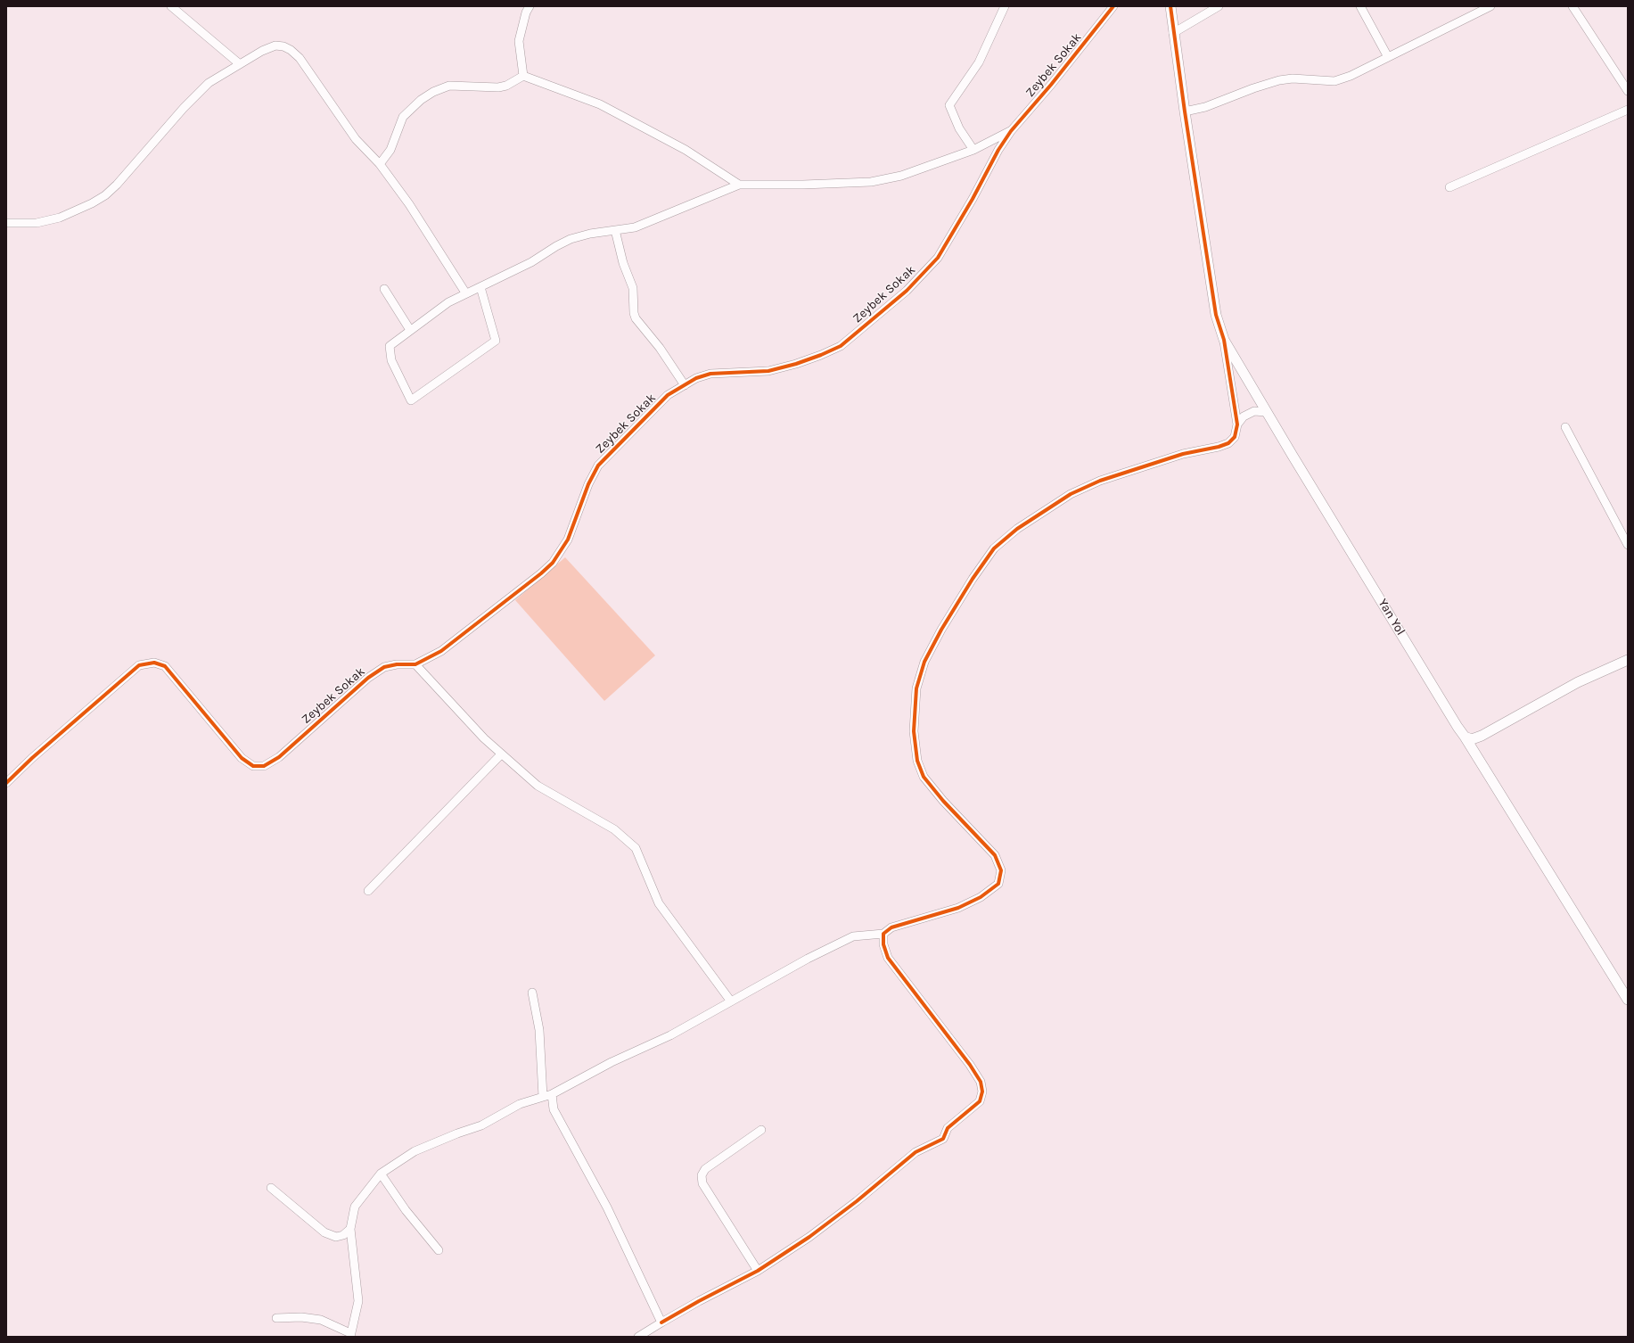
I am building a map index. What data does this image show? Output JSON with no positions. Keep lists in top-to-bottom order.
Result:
{
  "streets": {
    "street": ["Zeybek Sokak", "Yan Yol"]
  }
}
